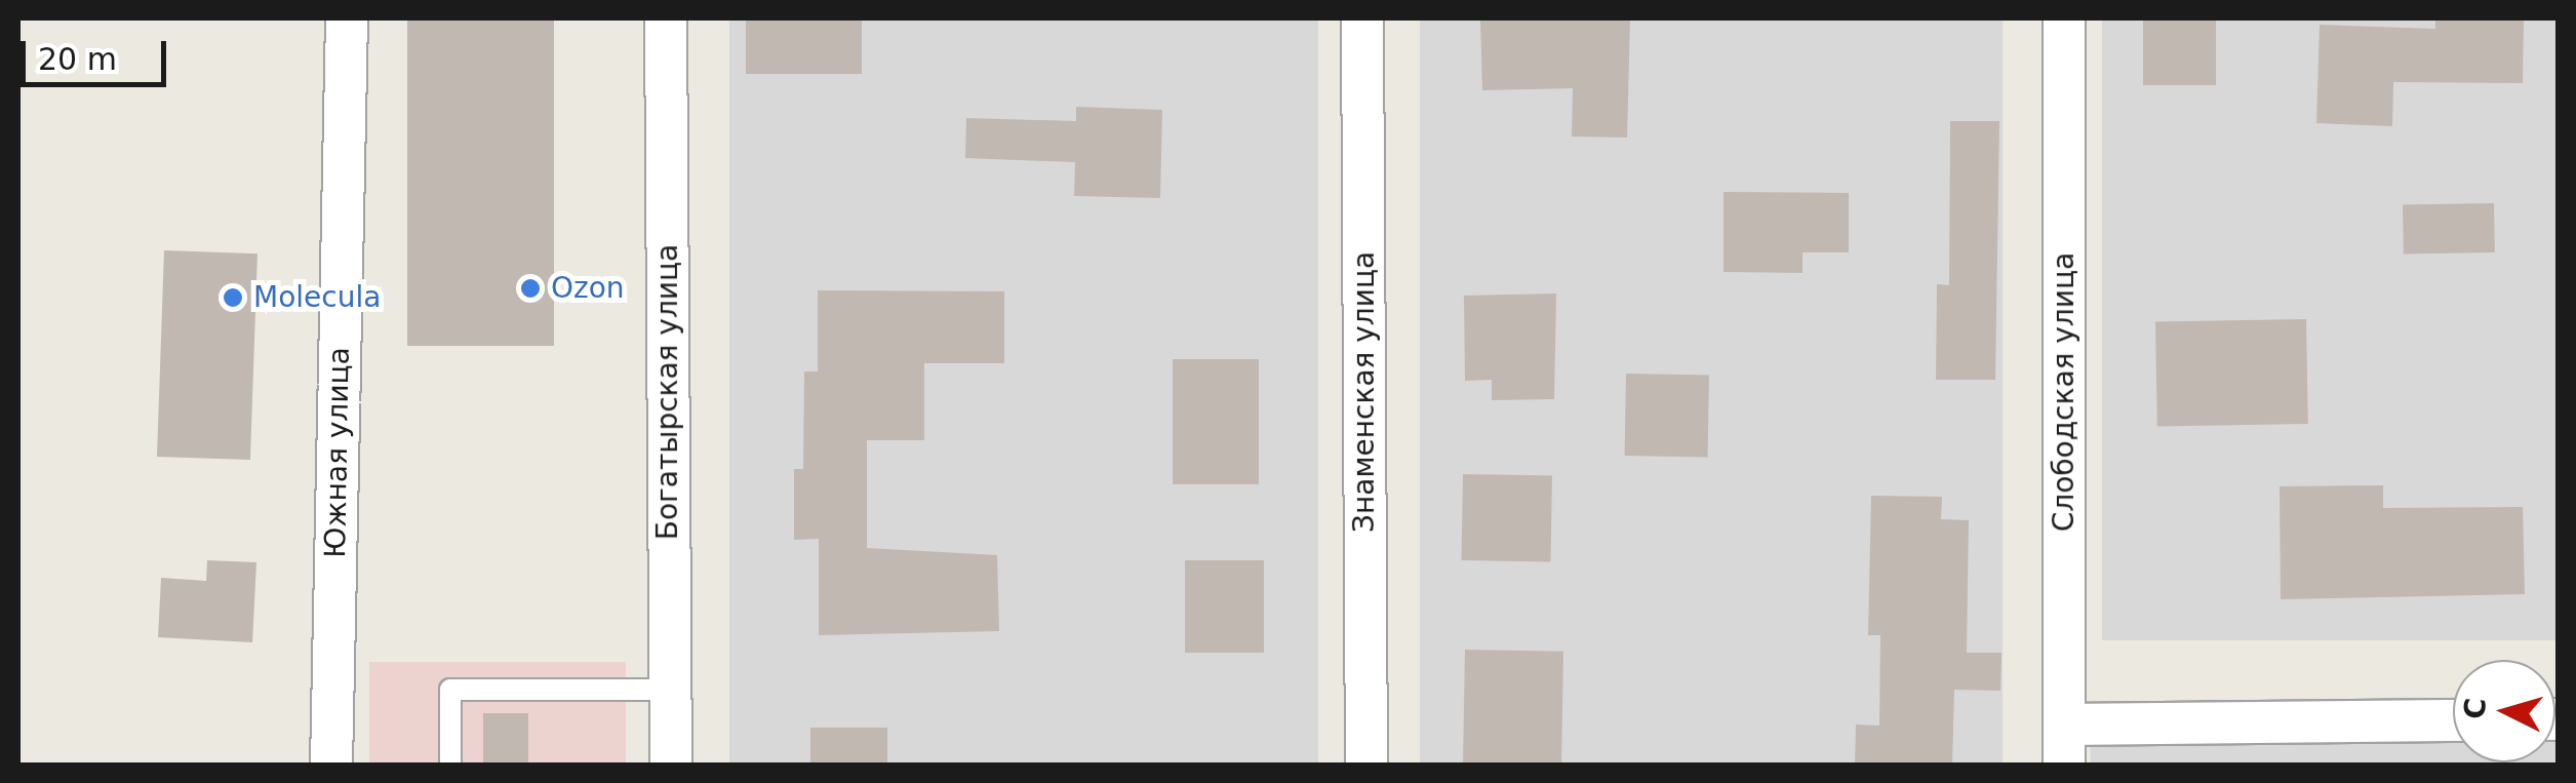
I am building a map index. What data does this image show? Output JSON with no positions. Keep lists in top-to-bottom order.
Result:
{
  "streets": {
    "street": [
      "Богатырская улица",
      "Знаменская улица",
      "Слободская улица",
      "Южная улица"
    ]
  },
  "places": ["Ozon", "Molecula"],
  "scale_bar": "20 m",
  "north": "left"
}
